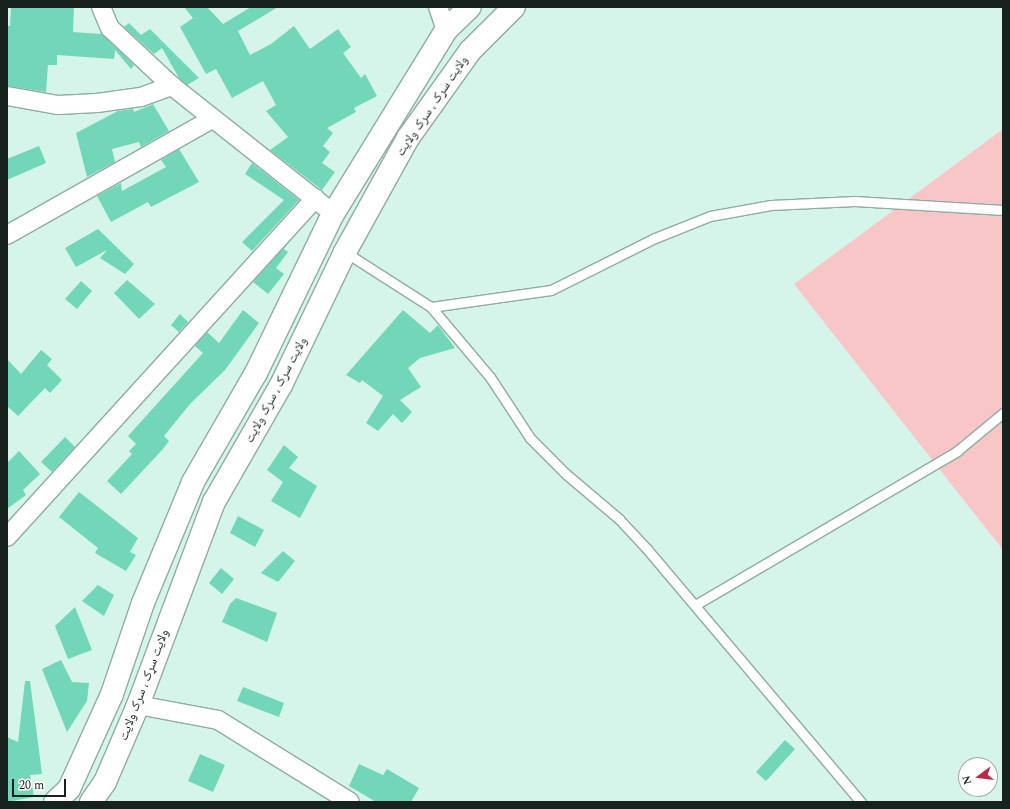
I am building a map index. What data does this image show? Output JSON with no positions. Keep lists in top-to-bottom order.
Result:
{
  "streets": {
    "main road": ["ولایت سړک ، سرک ولایت"]
  },
  "scale_bar": "20 m",
  "north": "left"
}
